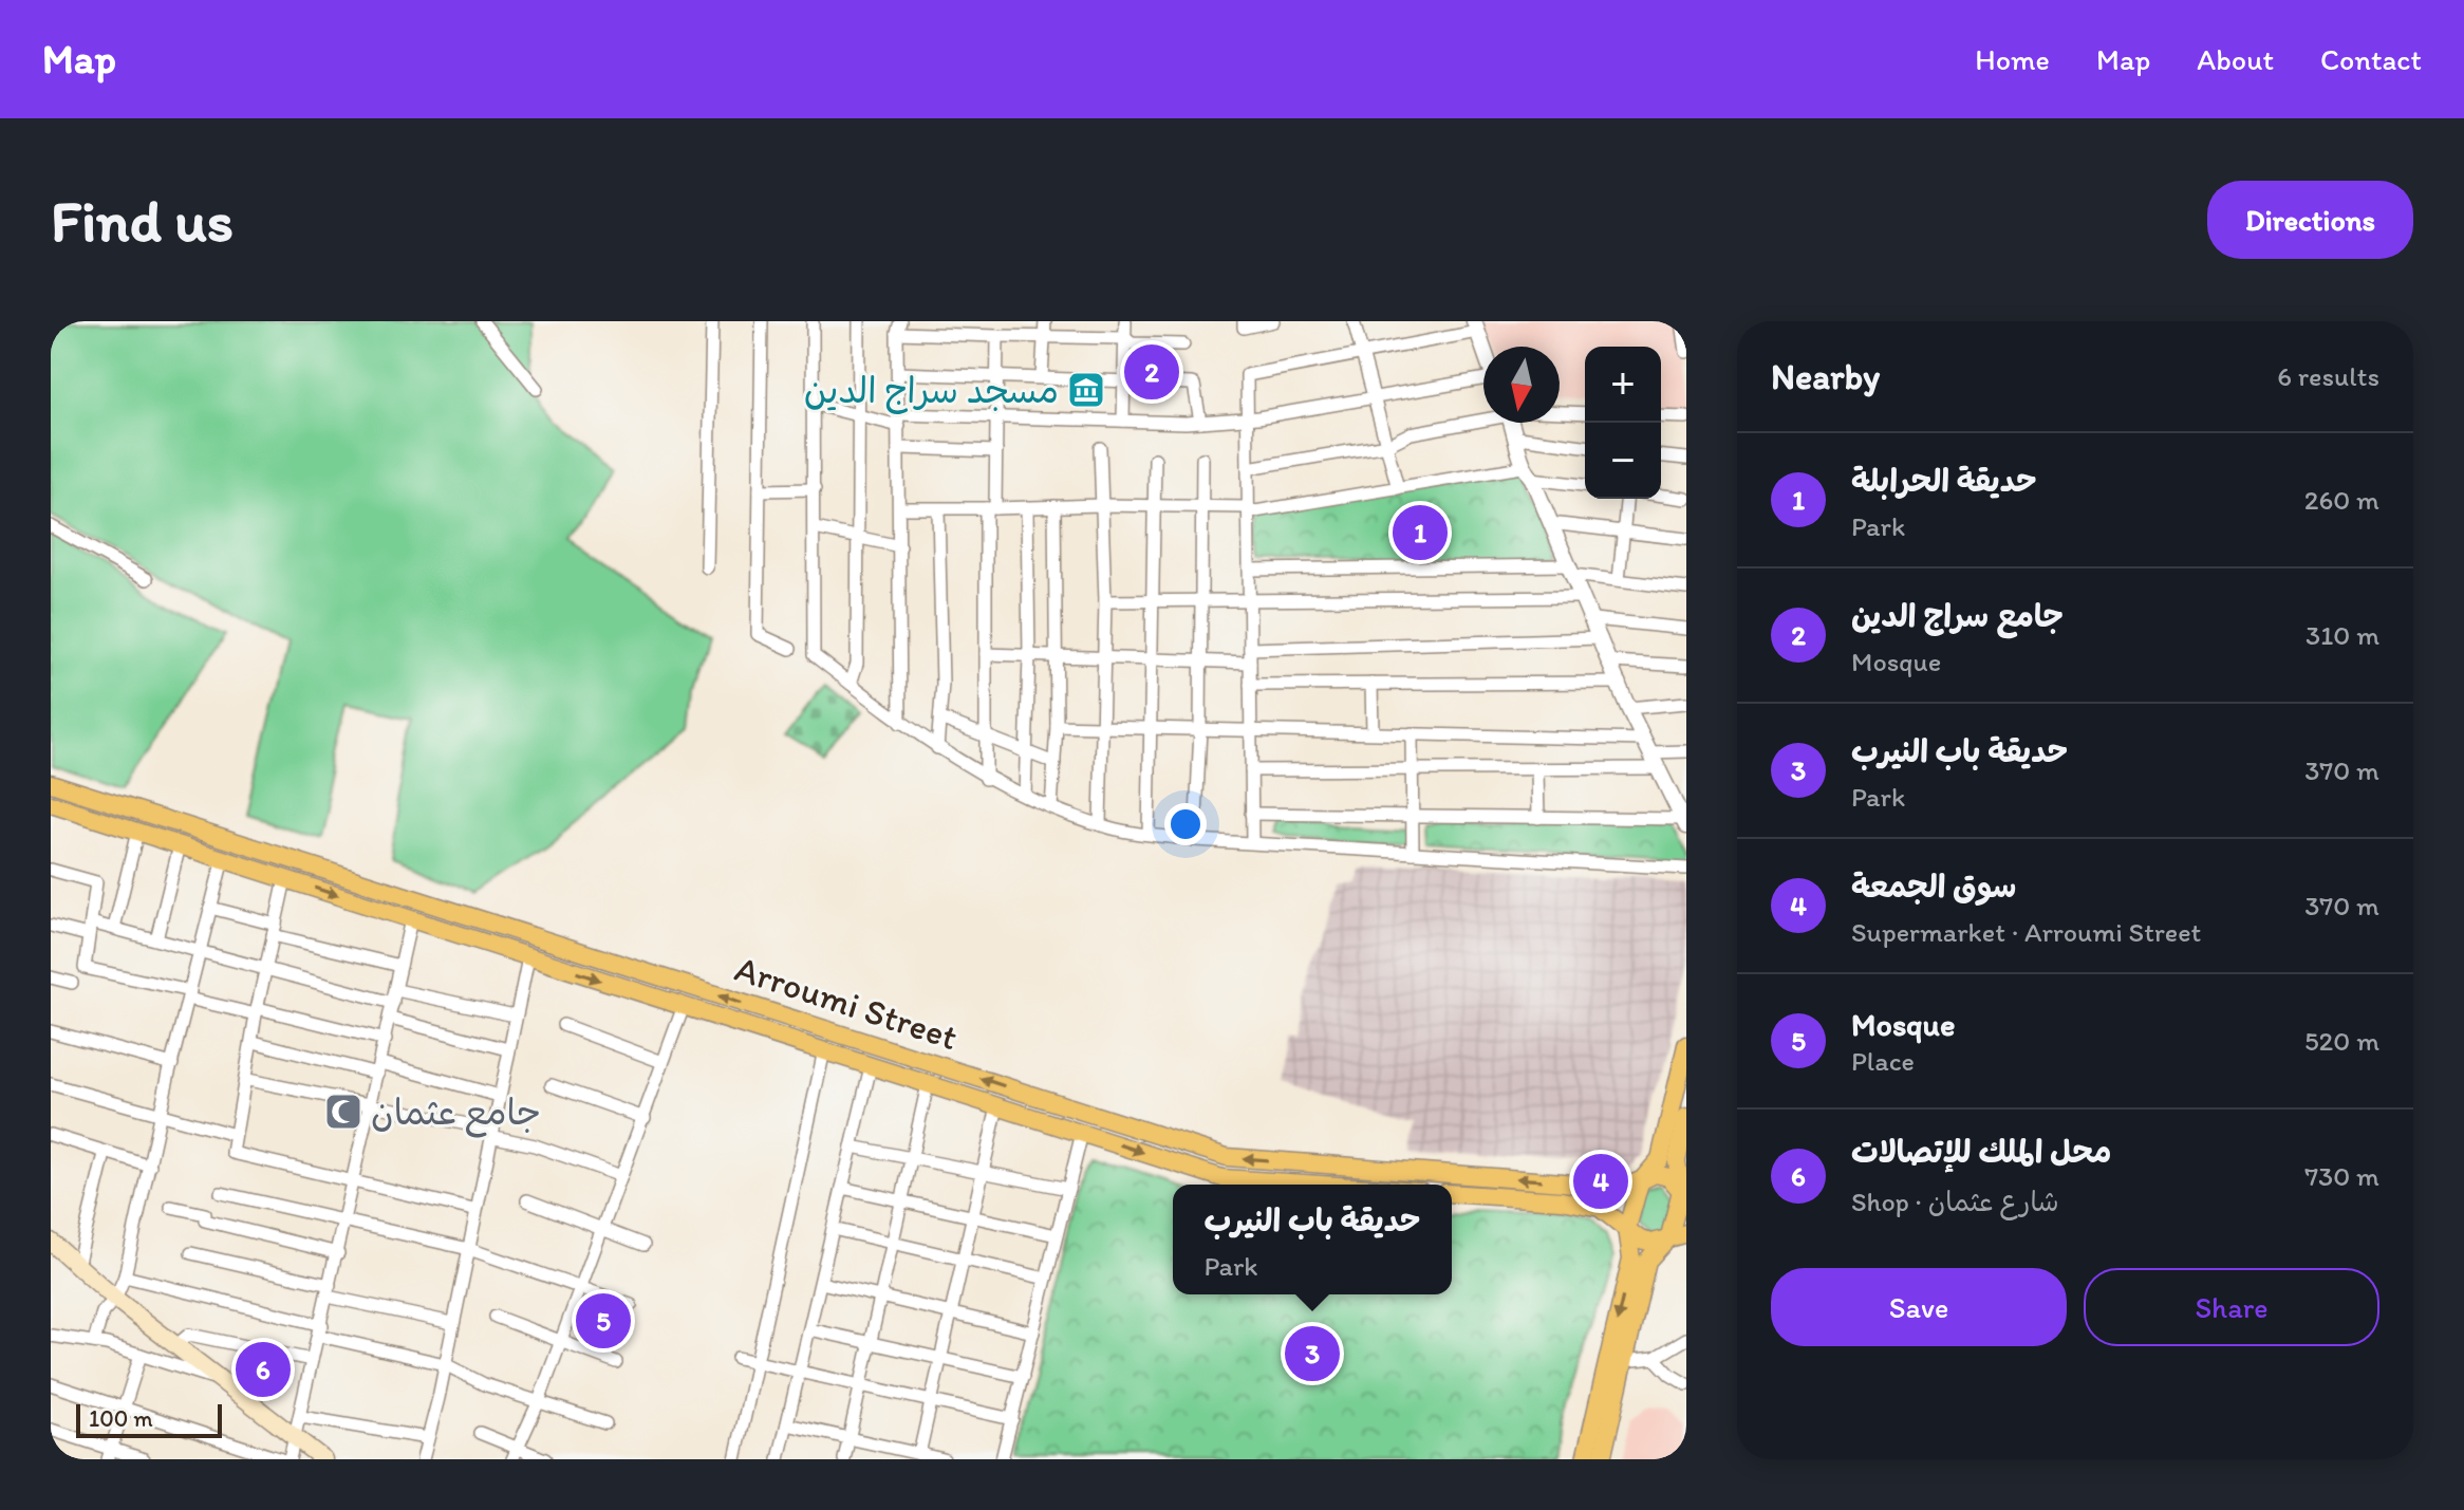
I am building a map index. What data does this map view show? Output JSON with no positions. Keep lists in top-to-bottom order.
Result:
{
  "streets": {
    "main road": ["Arroumi Street"]
  },
  "places": {
    "museum": ["مسجد سراج الدين"],
    "mosque": ["جامع عثمان"]
  },
  "scale_bar": "100 m",
  "north": "bottom",
  "page": {
    "header": "Map",
    "nav": [
      "Home",
      "Map",
      "About",
      "Contact"
    ],
    "buttons": [
      "Directions",
      ["Save", "Share"]
    ],
    "title": "Find us",
    "heading": ["Nearby", "6 results"],
    "pins": [
      "2",
      "1",
      "4",
      "5",
      "3",
      "6"
    ],
    "map_buttons": ["+", "−"],
    "list": [
      {
        "mark": "1",
        "name": "حديقة الحرابلة",
        "note": "Park",
        "value": "260 m"
      },
      {
        "mark": "2",
        "name": "جامع سراج الدين",
        "note": "Mosque",
        "value": "310 m"
      },
      {
        "mark": "3",
        "name": "حديقة باب النيرب",
        "note": "Park",
        "value": "370 m"
      },
      {
        "mark": "4",
        "name": "سوق الجمعة",
        "note": "Supermarket · Arroumi Street",
        "value": "370 m"
      },
      {
        "mark": "5",
        "name": "Mosque",
        "note": "Place",
        "value": "520 m"
      },
      {
        "mark": "6",
        "name": "محل الملك للإتصالات",
        "note": "Shop · شارع عثمان",
        "value": "730 m"
      }
    ],
    "popup": ["حديقة باب النيرب", "Park"],
    "scale": "100 m"
  }
}
